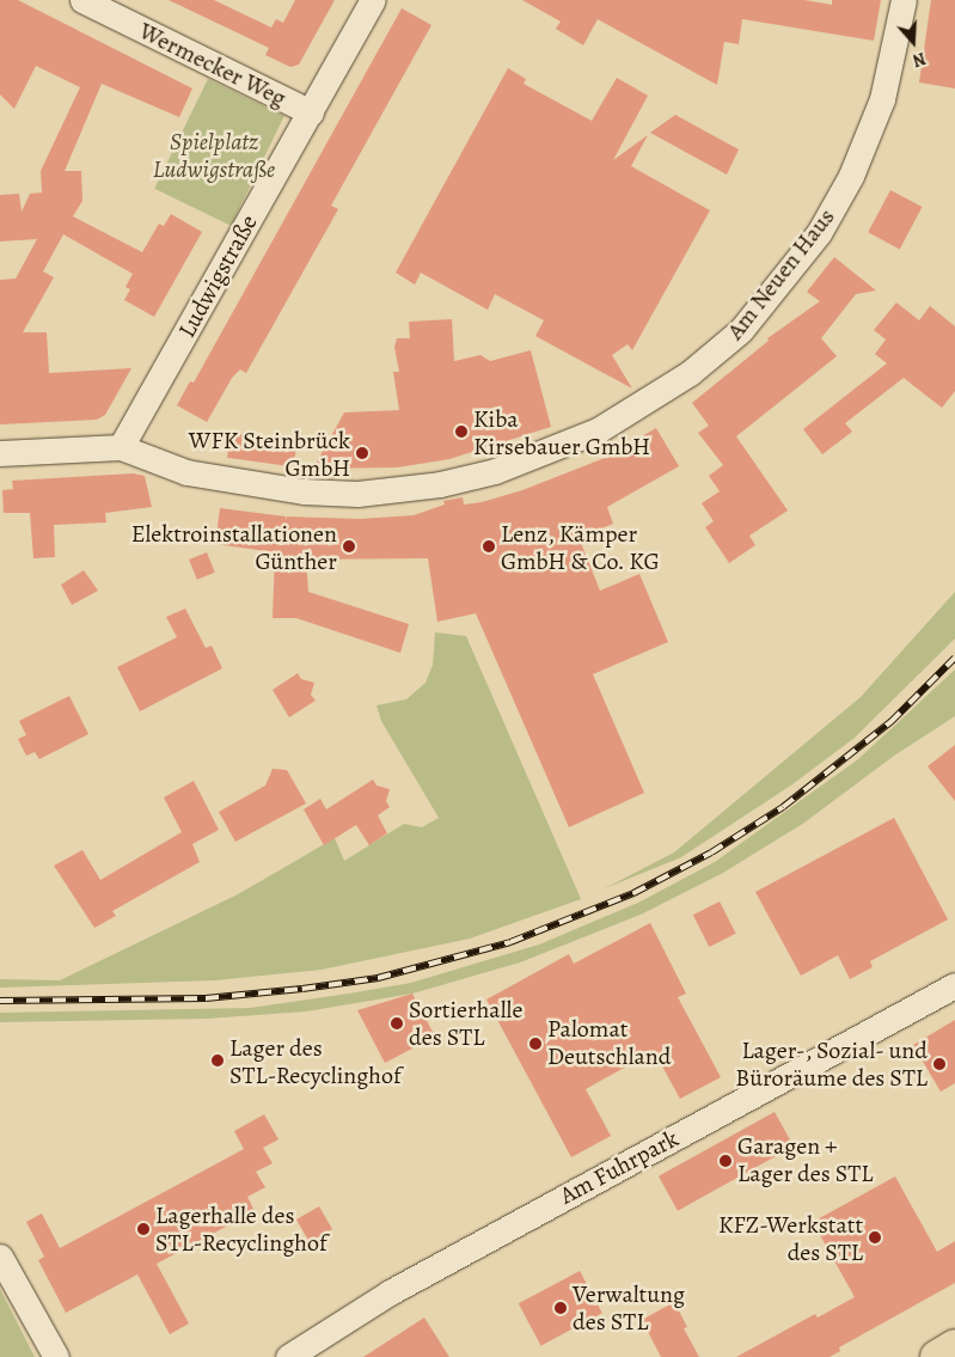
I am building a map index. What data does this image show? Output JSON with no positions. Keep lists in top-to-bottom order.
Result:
{
  "streets": {
    "street": [
      "Wermecker Weg",
      "Am Neuen Haus",
      "Ludwigstraße",
      "Am Fuhrpark"
    ]
  },
  "crossings": [
    ["Wermecker Weg", "Ludwigstraße"],
    ["Am Neuen Haus", "Ludwigstraße"]
  ],
  "parks": ["Spielplatz Ludwigstraße"],
  "places": [
    "Kiba Kirsebauer GmbH",
    "WFK Steinbrück GmbH",
    "Elektroinstallationen Günther",
    "Lenz, Kämper GmbH & Co. KG",
    "Sortierhalle des STL",
    "Palomat Deutschland",
    "Lager des STL-Recyclinghof",
    "Lager-, Sozial- und Büroräume des STL",
    "Garagen + Lager des STL",
    "Lagerhalle des STL-Recyclinghof",
    "KFZ-Werkstatt des STL",
    "Verwaltung des STL"
  ],
  "north": "bottom"
}
